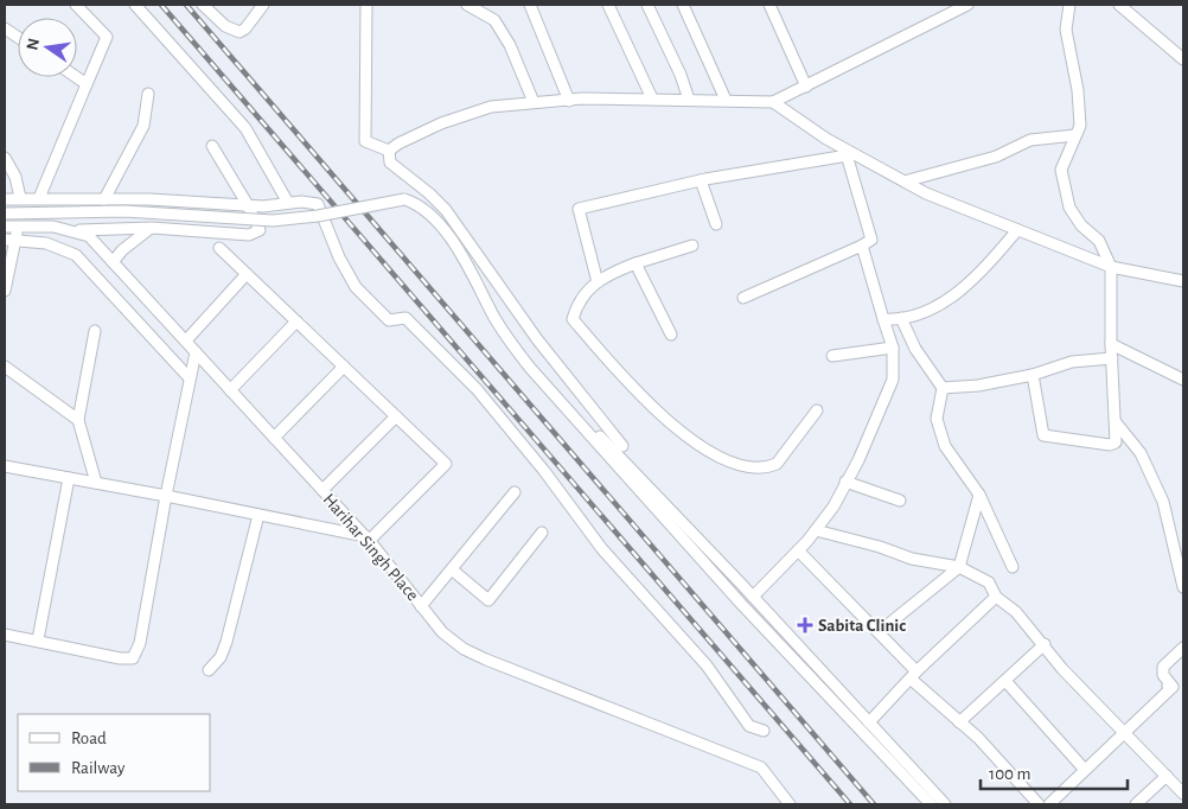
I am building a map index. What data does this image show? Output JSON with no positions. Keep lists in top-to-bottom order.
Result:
{
  "streets": {
    "street": ["Harihar Singh Place"]
  },
  "places": {
    "health": ["Sabita Clinic"]
  },
  "legend": ["Road", "Railway"],
  "scale_bar": "100 m",
  "north": "left"
}
